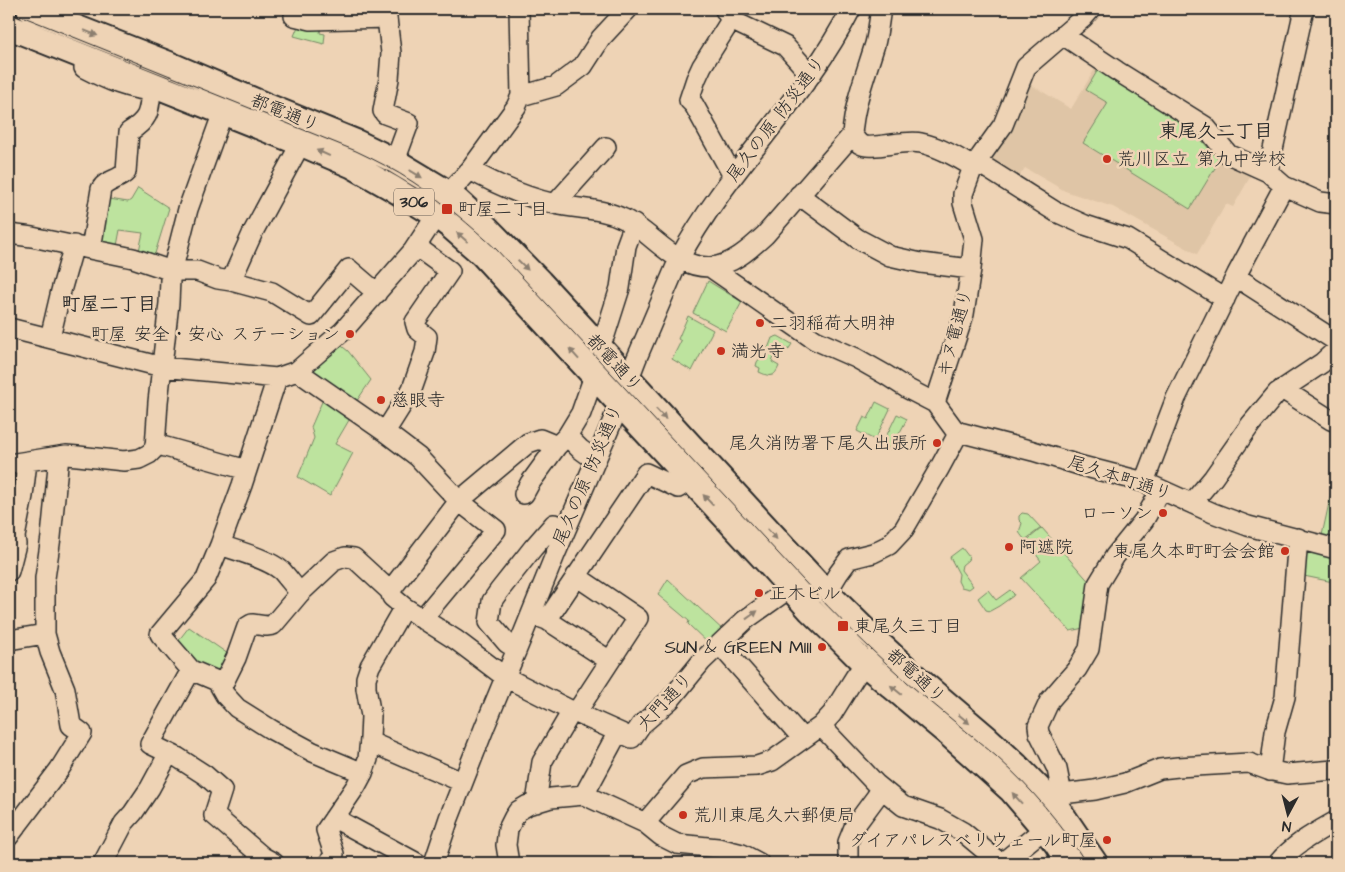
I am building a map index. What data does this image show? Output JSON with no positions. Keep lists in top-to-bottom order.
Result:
{
  "streets": {
    "main road": ["都電通り", "306"],
    "street": [
      "尾久の原 防災通り",
      "キヌ電通り",
      "尾久本町通り",
      "大門通り"
    ]
  },
  "crossings": [
    ["都電通り", "尾久の原 防災通り"],
    ["都電通り", "大門通り"],
    ["尾久本町通り", "大門通り"]
  ],
  "districts": ["東尾久二丁目", "町屋二丁目"],
  "places": {
    "other": [
      "荒川区立 第九中学校",
      "二羽稲荷大明神",
      "町屋 安全・安心 ステーション",
      "満光寺",
      "慈眼寺",
      "尾久消防署下尾久出張所",
      "ローソン",
      "阿遮院",
      "東尾久本町町会会館",
      "正木ビル",
      "SUN & GREEN MIII",
      "荒川東尾久六郵便局",
      "ダイアパレスベリウェール町屋"
    ],
    "transit": ["町屋二丁目", "東尾久三丁目"]
  },
  "north": "bottom"
}
